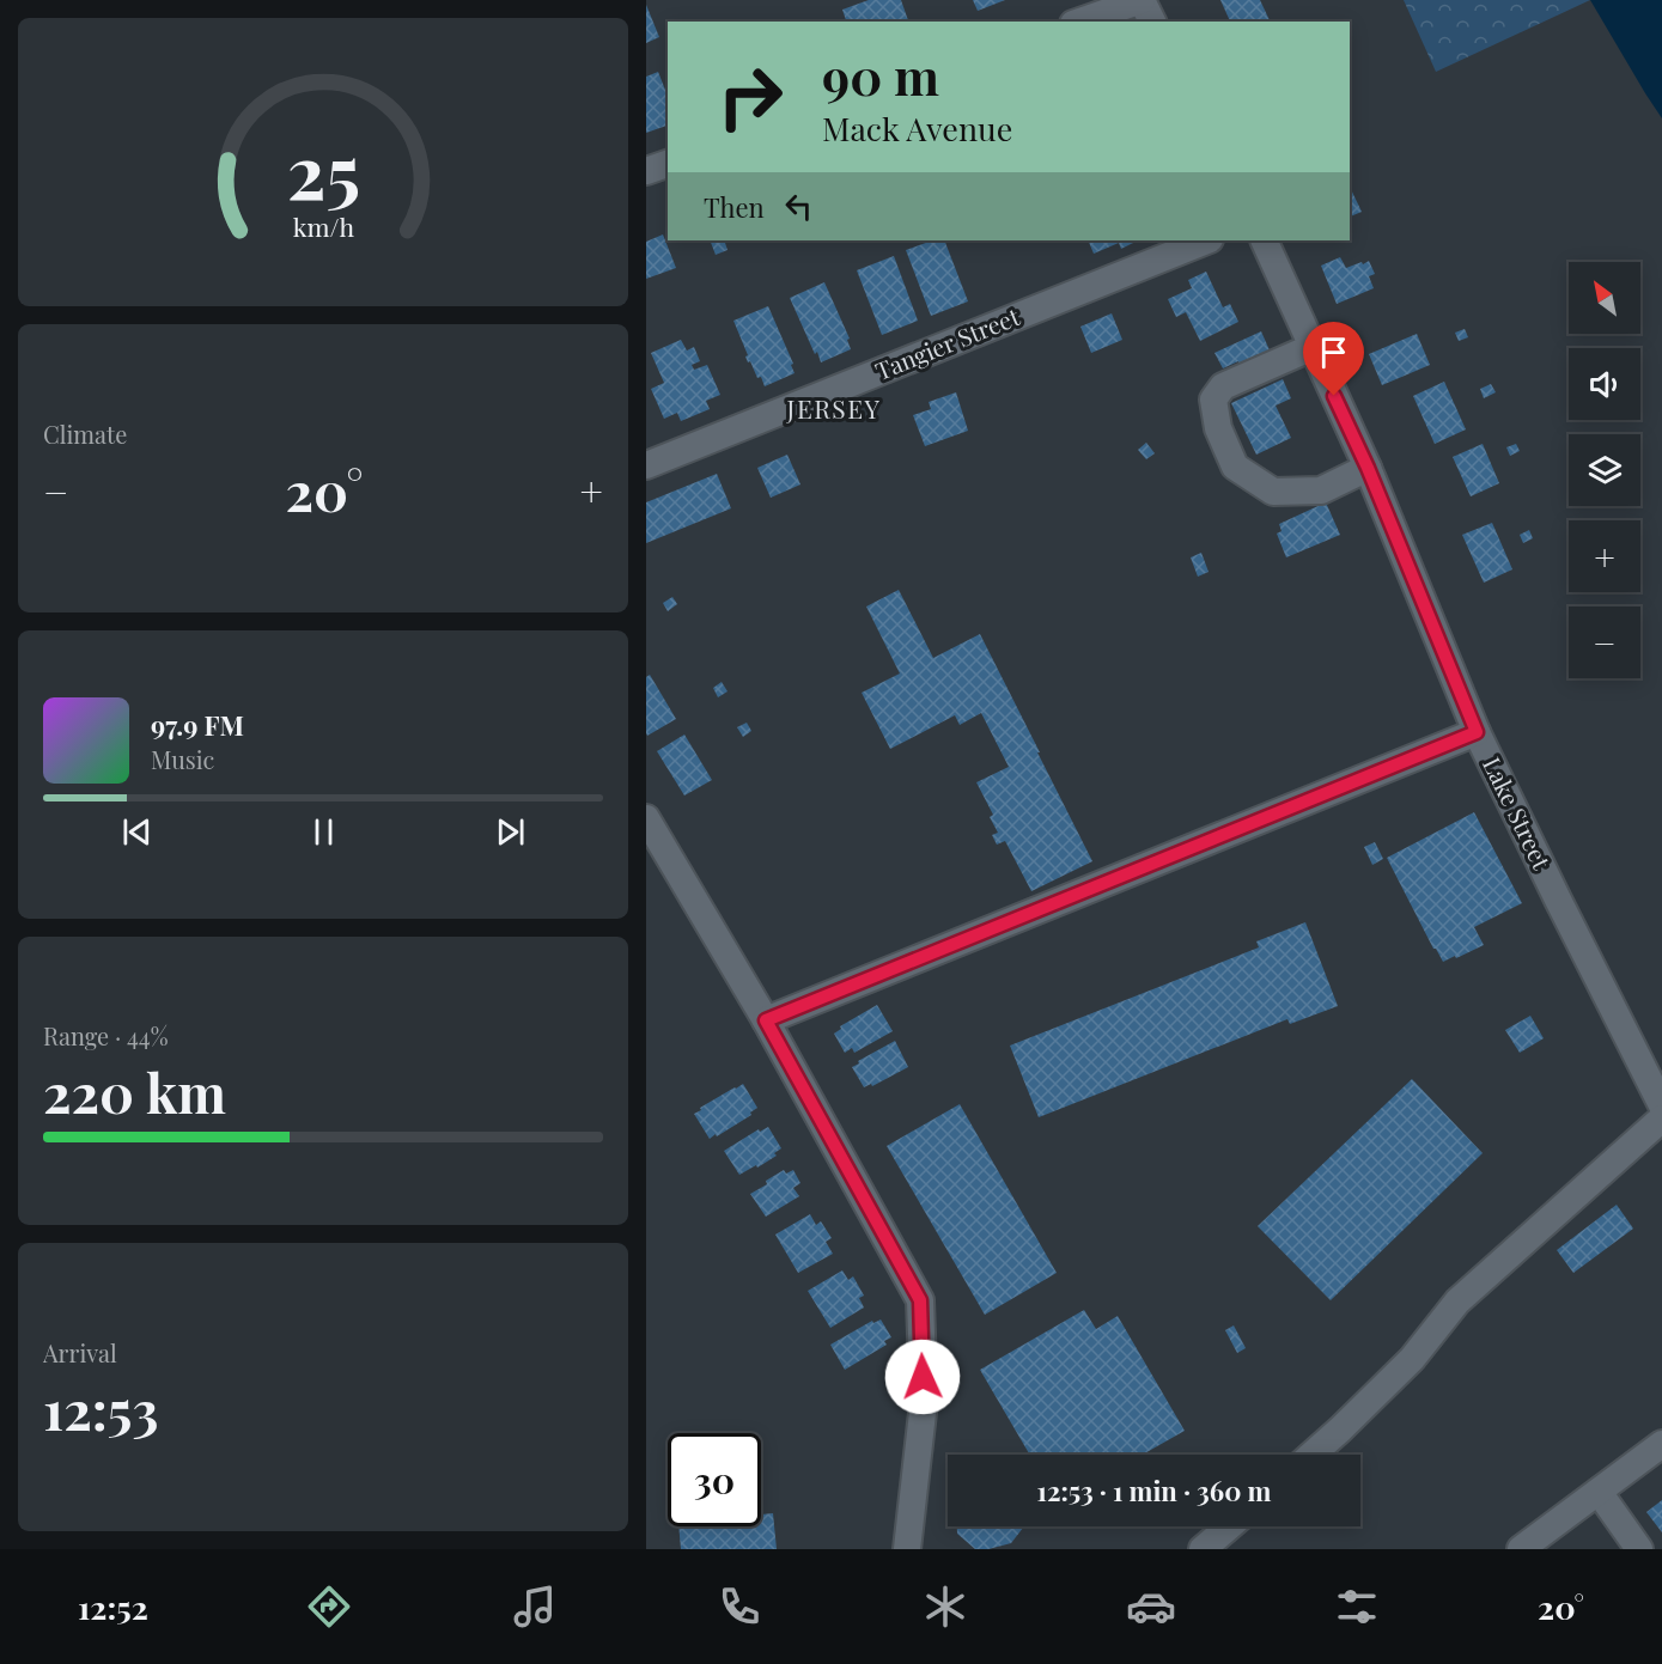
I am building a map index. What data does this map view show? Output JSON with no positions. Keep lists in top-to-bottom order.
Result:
{
  "streets": {
    "street": ["Tangier Street", "Lake Street"]
  },
  "districts": ["JERSEY"],
  "north": "top left",
  "page": {
    "turn": ["90 m", "Mack Avenue"],
    "then": "Then",
    "map_buttons": ["+", "−"],
    "tile": [
      "Climate",
      ["Range · 44%", "220 km"],
      ["Arrival", "12:53"]
    ],
    "heat": ["−", "20°", "+"],
    "song": ["97.9 FM", "Music"],
    "limit": "30",
    "trip": "12:53 · 1 min · 360 m",
    "tabs": ["12:52", "20°"],
    "gauge": ["25", "km/h"]
  }
}
